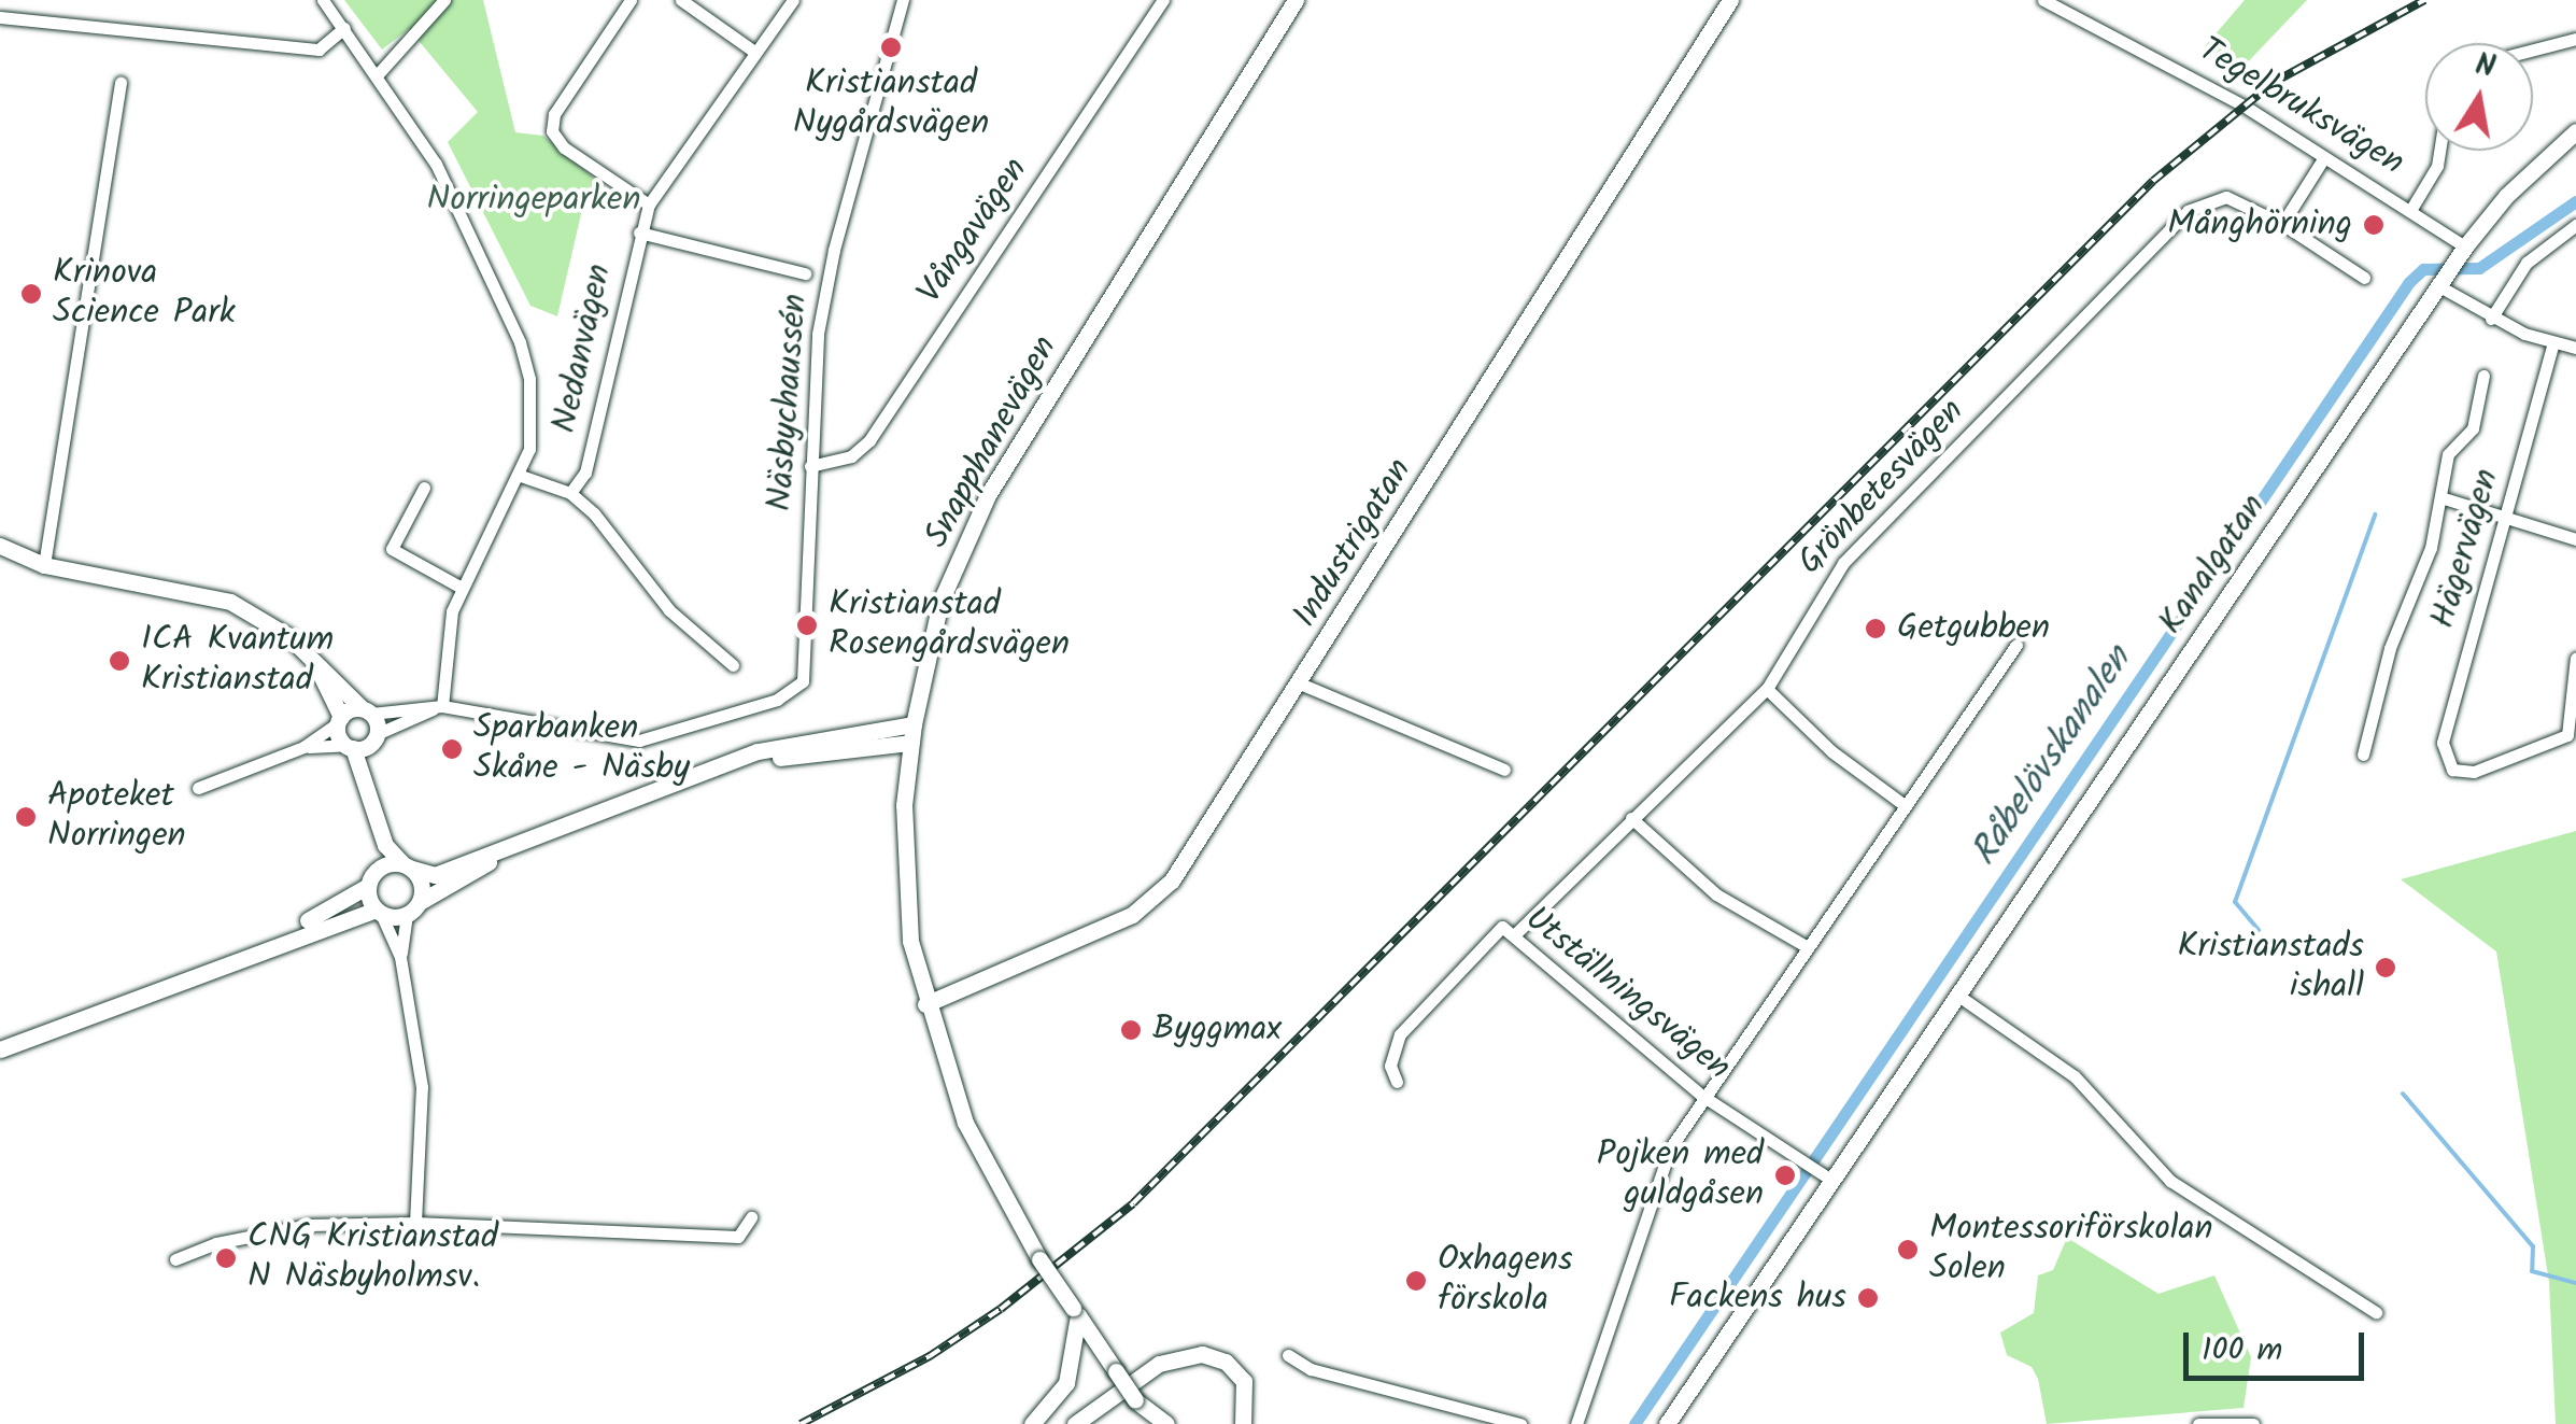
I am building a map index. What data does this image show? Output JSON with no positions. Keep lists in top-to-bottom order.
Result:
{
  "streets": {
    "main road": ["Snapphanevägen", "Industrigatan", "Kanalgatan"],
    "street": [
      "Tegelbruksvägen",
      "Vångavägen",
      "Nedanvägen",
      "Näsbychaussén",
      "Grönbetesvägen",
      "Hägervägen",
      "Utställningsvägen"
    ]
  },
  "crossings": [
    ["Tegelbruksvägen", "Kanalgatan"],
    ["Vångavägen", "Näsbychaussén"],
    ["Snapphanevägen", "Industrigatan"],
    ["Grönbetesvägen", "Utställningsvägen"],
    ["Kanalgatan", "Utställningsvägen"]
  ],
  "water": ["Råbelövskanalen"],
  "parks": ["Norringeparken"],
  "places": [
    "Kristianstad Nygårdsvägen",
    "Månghörning",
    "Krinova Science Park",
    "Kristianstad Rosengårdsvägen",
    "Getgubben",
    "ICA Kvantum Kristianstad",
    "Sparbanken Skåne - Näsby",
    "Apoteket Norringen",
    "Kristianstads ishall",
    "Byggmax",
    "Pojken med guldgåsen",
    "Montessoriförskolan Solen",
    "CNG Kristianstad N Näsbyholmsv.",
    "Oxhagens förskola",
    "Fackens hus"
  ],
  "scale_bar": "100 m",
  "north": "top"
}
